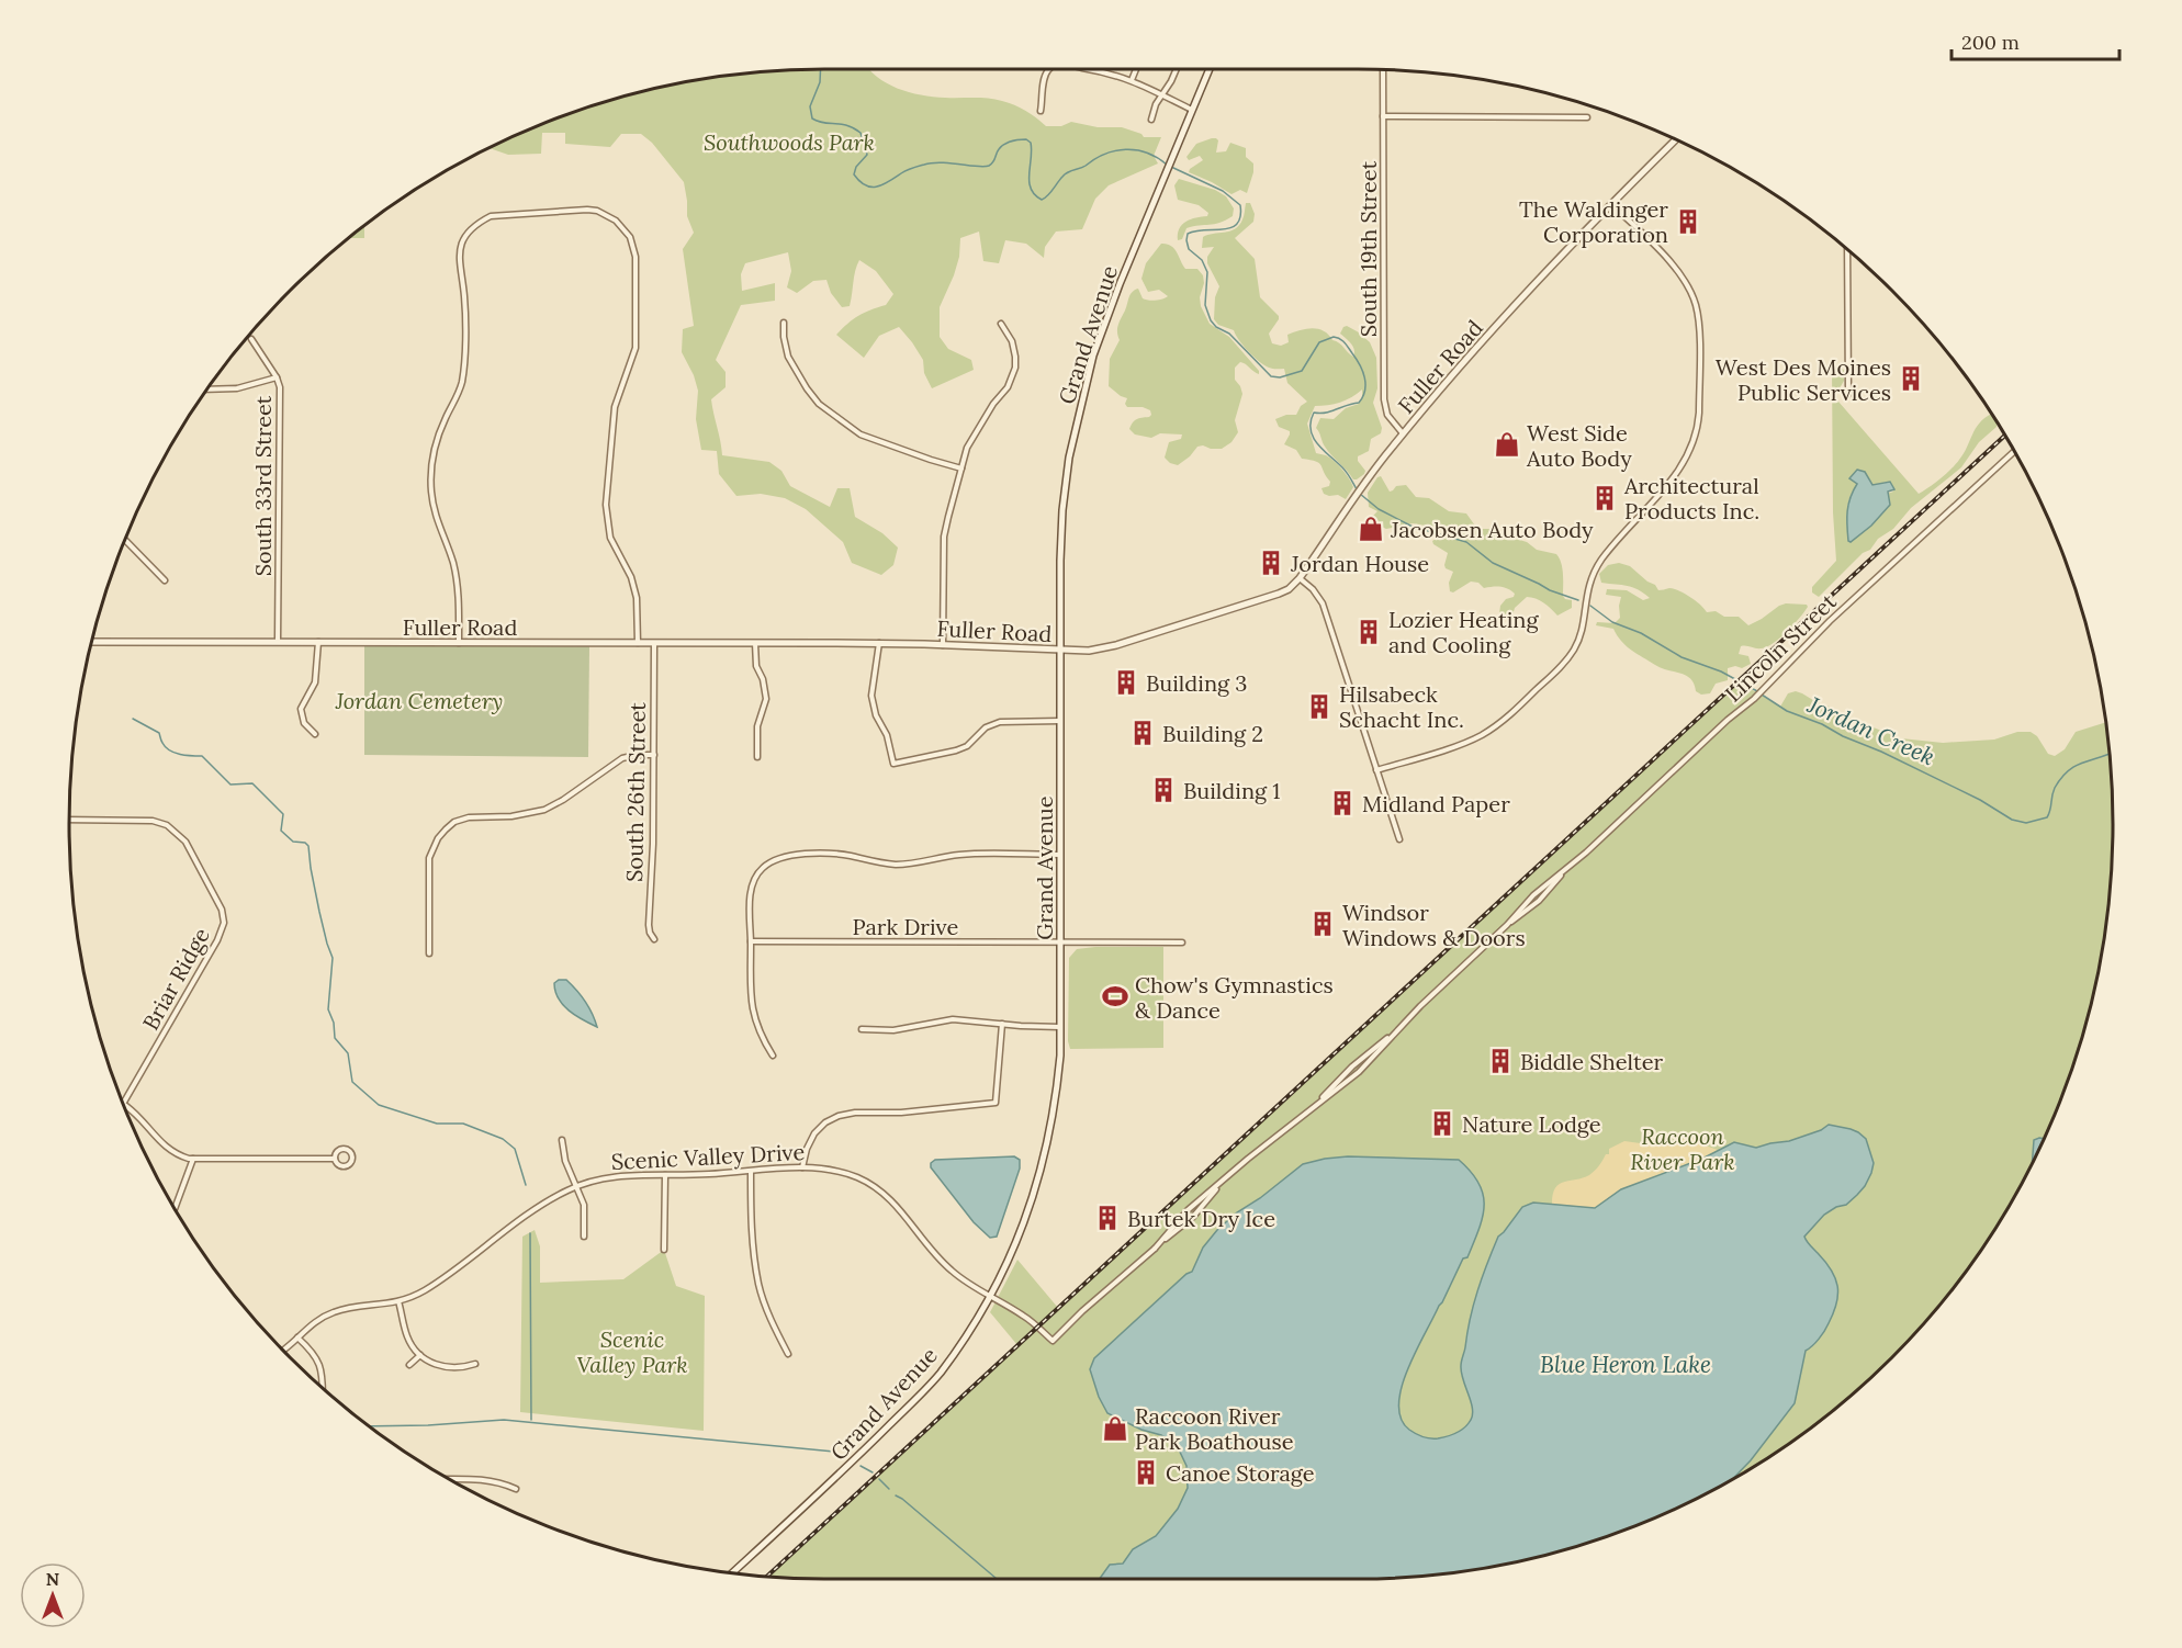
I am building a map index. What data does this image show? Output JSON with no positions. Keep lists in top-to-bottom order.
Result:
{
  "streets": {
    "street": [
      "South 19th Street",
      "Grand Avenue",
      "Fuller Road",
      "South 33rd Street",
      "Lincoln Street",
      "South 26th Street",
      "Park Drive",
      "Briar Ridge",
      "Scenic Valley Drive"
    ]
  },
  "crossings": [
    ["South 19th Street", "Fuller Road"],
    ["Grand Avenue", "Fuller Road"],
    ["Grand Avenue", "Lincoln Street"],
    ["Grand Avenue", "Park Drive"],
    ["Grand Avenue", "Scenic Valley Drive"],
    ["Fuller Road", "South 33rd Street"],
    ["Fuller Road", "South 26th Street"],
    ["Lincoln Street", "Scenic Valley Drive"]
  ],
  "water": ["Jordan Creek", "Blue Heron Lake"],
  "parks": [
    "Southwoods Park",
    "Jordan Cemetery",
    "Raccoon River Park",
    "Scenic Valley Park"
  ],
  "places": {
    "building": [
      "The Waldinger Corporation",
      "West Des Moines Public Services",
      "Architectural Products Inc.",
      "Jordan House",
      "Lozier Heating and Cooling",
      "Building 3",
      "Hilsabeck Schacht Inc.",
      "Building 2",
      "Building 1",
      "Midland Paper",
      "Windsor Windows & Doors",
      "Biddle Shelter",
      "Nature Lodge",
      "Burtek Dry Ice",
      "Canoe Storage"
    ],
    "shop": ["West Side Auto Body", "Jacobsen Auto Body", "Raccoon River Park Boathouse"],
    "sports": ["Chow's Gymnastics & Dance"]
  },
  "scale_bar": "200 m",
  "north": "top"
}
